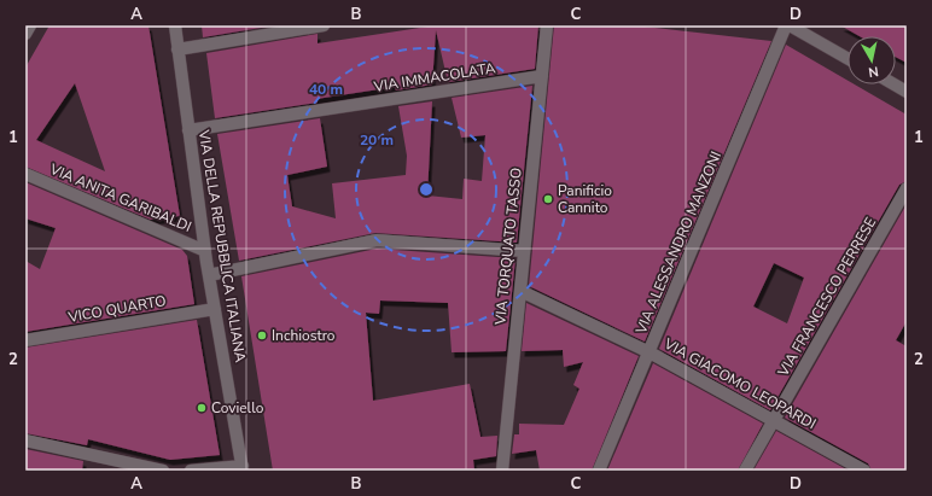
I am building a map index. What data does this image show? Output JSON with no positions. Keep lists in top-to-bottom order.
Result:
{
  "streets": {
    "street": [
      "VIA IMMACOLATA",
      "VIA ANITA GARIBALDI",
      "VIA ALESSANDRO MANZONI",
      "VIA DELLA REPUBBLICA ITALIANA",
      "VIA TORQUATO TASSO",
      "VIA FRANCESCO PERRESE",
      "VICO QUARTO",
      "VIA GIACOMO LEOPARDI"
    ]
  },
  "crossings": [
    ["VIA IMMACOLATA", "VIA DELLA REPUBBLICA ITALIANA"],
    ["VIA IMMACOLATA", "VIA TORQUATO TASSO"],
    ["VIA ANITA GARIBALDI", "VIA DELLA REPUBBLICA ITALIANA"],
    ["VIA ALESSANDRO MANZONI", "VIA GIACOMO LEOPARDI"],
    ["VIA DELLA REPUBBLICA ITALIANA", "VICO QUARTO"],
    ["VIA TORQUATO TASSO", "VIA GIACOMO LEOPARDI"],
    ["VIA FRANCESCO PERRESE", "VIA GIACOMO LEOPARDI"]
  ],
  "places": ["Panificio Cannito", "Inchiostro", "Coviello"],
  "north": "bottom",
  "grid": {
    "columns": [
      "A",
      "B",
      "C",
      "D"
    ],
    "rows": ["1", "2"]
  },
  "rings": ["40 m", "20 m"]
}
